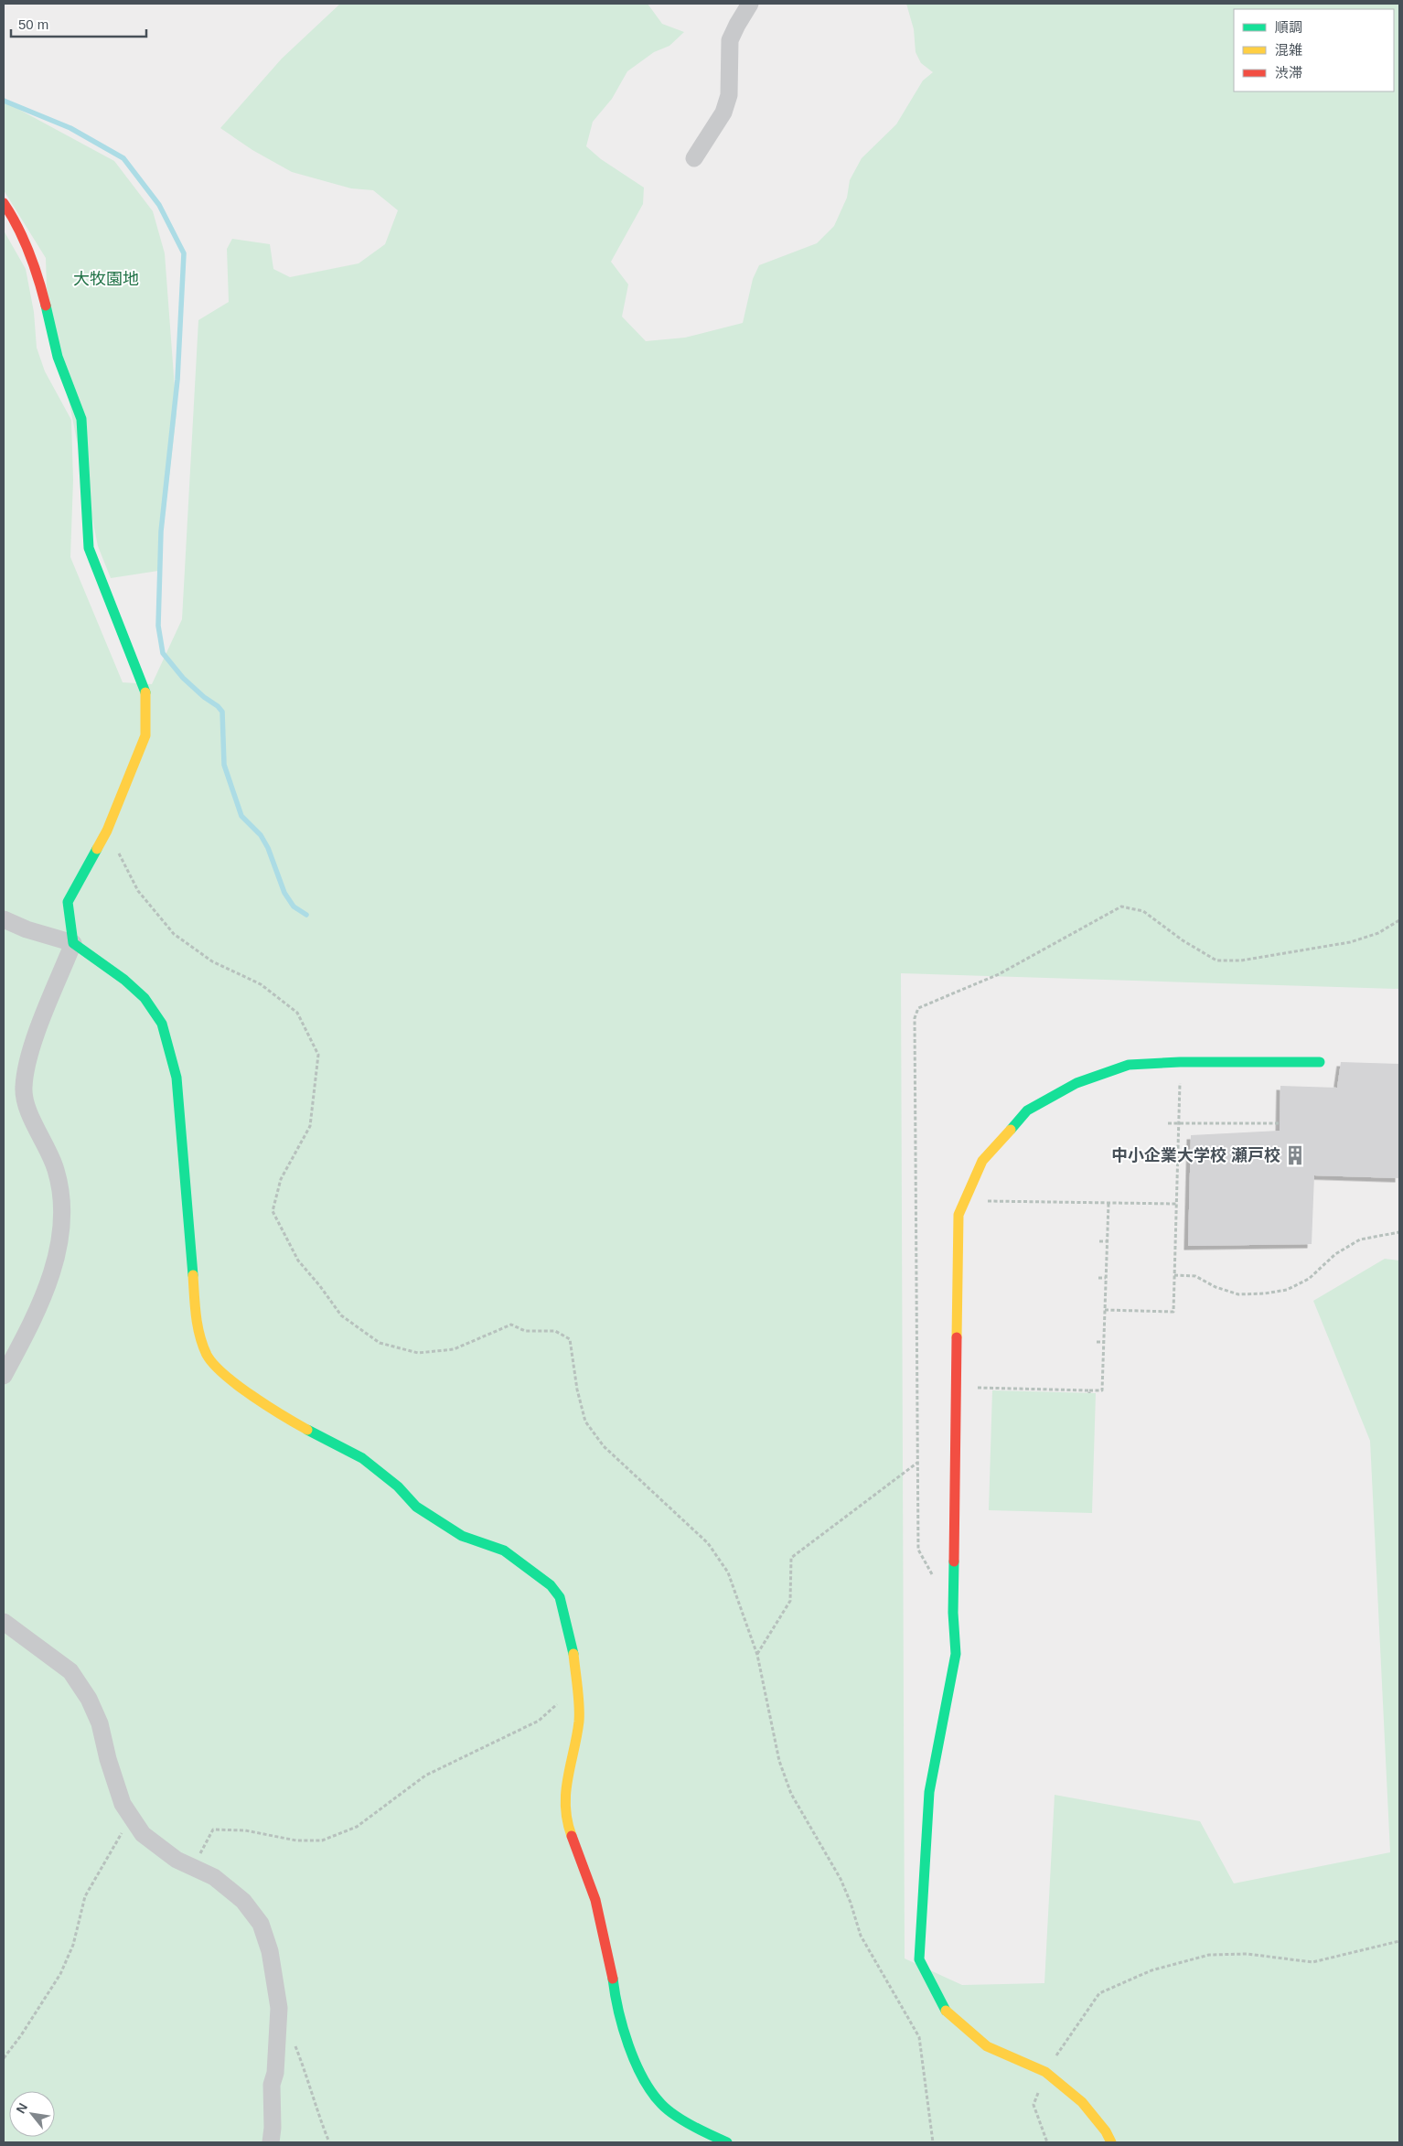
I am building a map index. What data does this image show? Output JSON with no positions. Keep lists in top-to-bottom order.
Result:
{
  "parks": ["大牧園地"],
  "places": {
    "building": ["中小企業大学校 瀬戸校"]
  },
  "legend": ["順調", "混雑", "渋滞"],
  "scale_bar": "50 m",
  "north": "top left"
}
